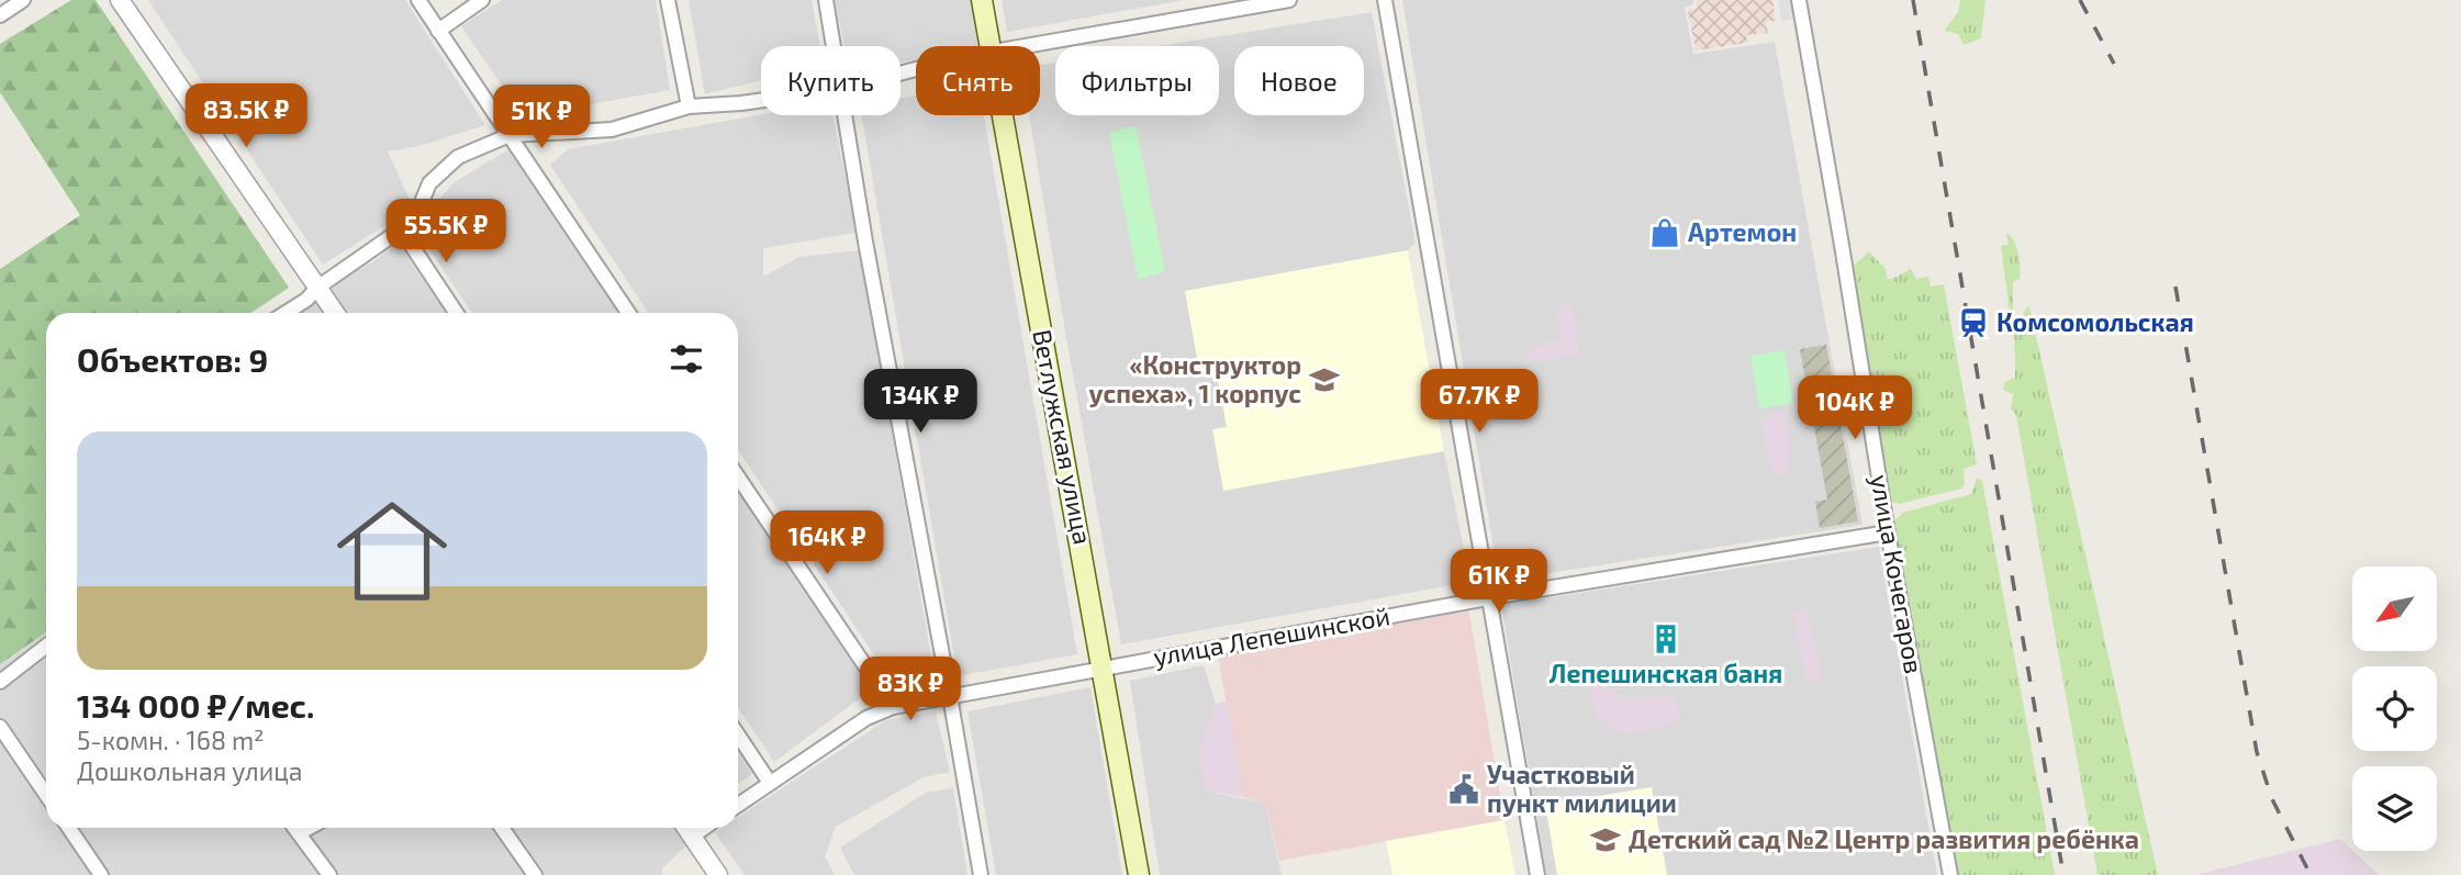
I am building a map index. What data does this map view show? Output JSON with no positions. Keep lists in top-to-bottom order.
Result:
{
  "streets": {
    "main road": ["Ветлужская улица"],
    "street": ["улица Кочегаров", "улица Лепешинской"]
  },
  "crossings": [
    ["Ветлужская улица", "улица Лепешинской"],
    ["улица Кочегаров", "улица Лепешинской"]
  ],
  "places": {
    "shop": ["Артемон"],
    "station": ["Комсомольская"],
    "school or university": ["«Конструктор успеха», 1 корпус", "Детский сад №2 Центр развития ребёнка"],
    "building": ["Лепешинская баня"],
    "public building": ["Участковый пункт милиции"]
  },
  "north": "bottom left",
  "page": {
    "chip": [
      "Купить",
      "Снять",
      "Фильтры",
      "Новое"
    ],
    "price": [
      "83.5K ₽",
      "51K ₽",
      "55.5K ₽",
      "134K ₽",
      "67.7K ₽",
      "104K ₽",
      "164K ₽",
      "61K ₽",
      "83K ₽"
    ],
    "heading": "Объектов: 9",
    "list": [
      {
        "name": "134 000 ₽/мес.",
        "note": "5-комн. · 168 m² · Дошкольная улица"
      }
    ]
  }
}
